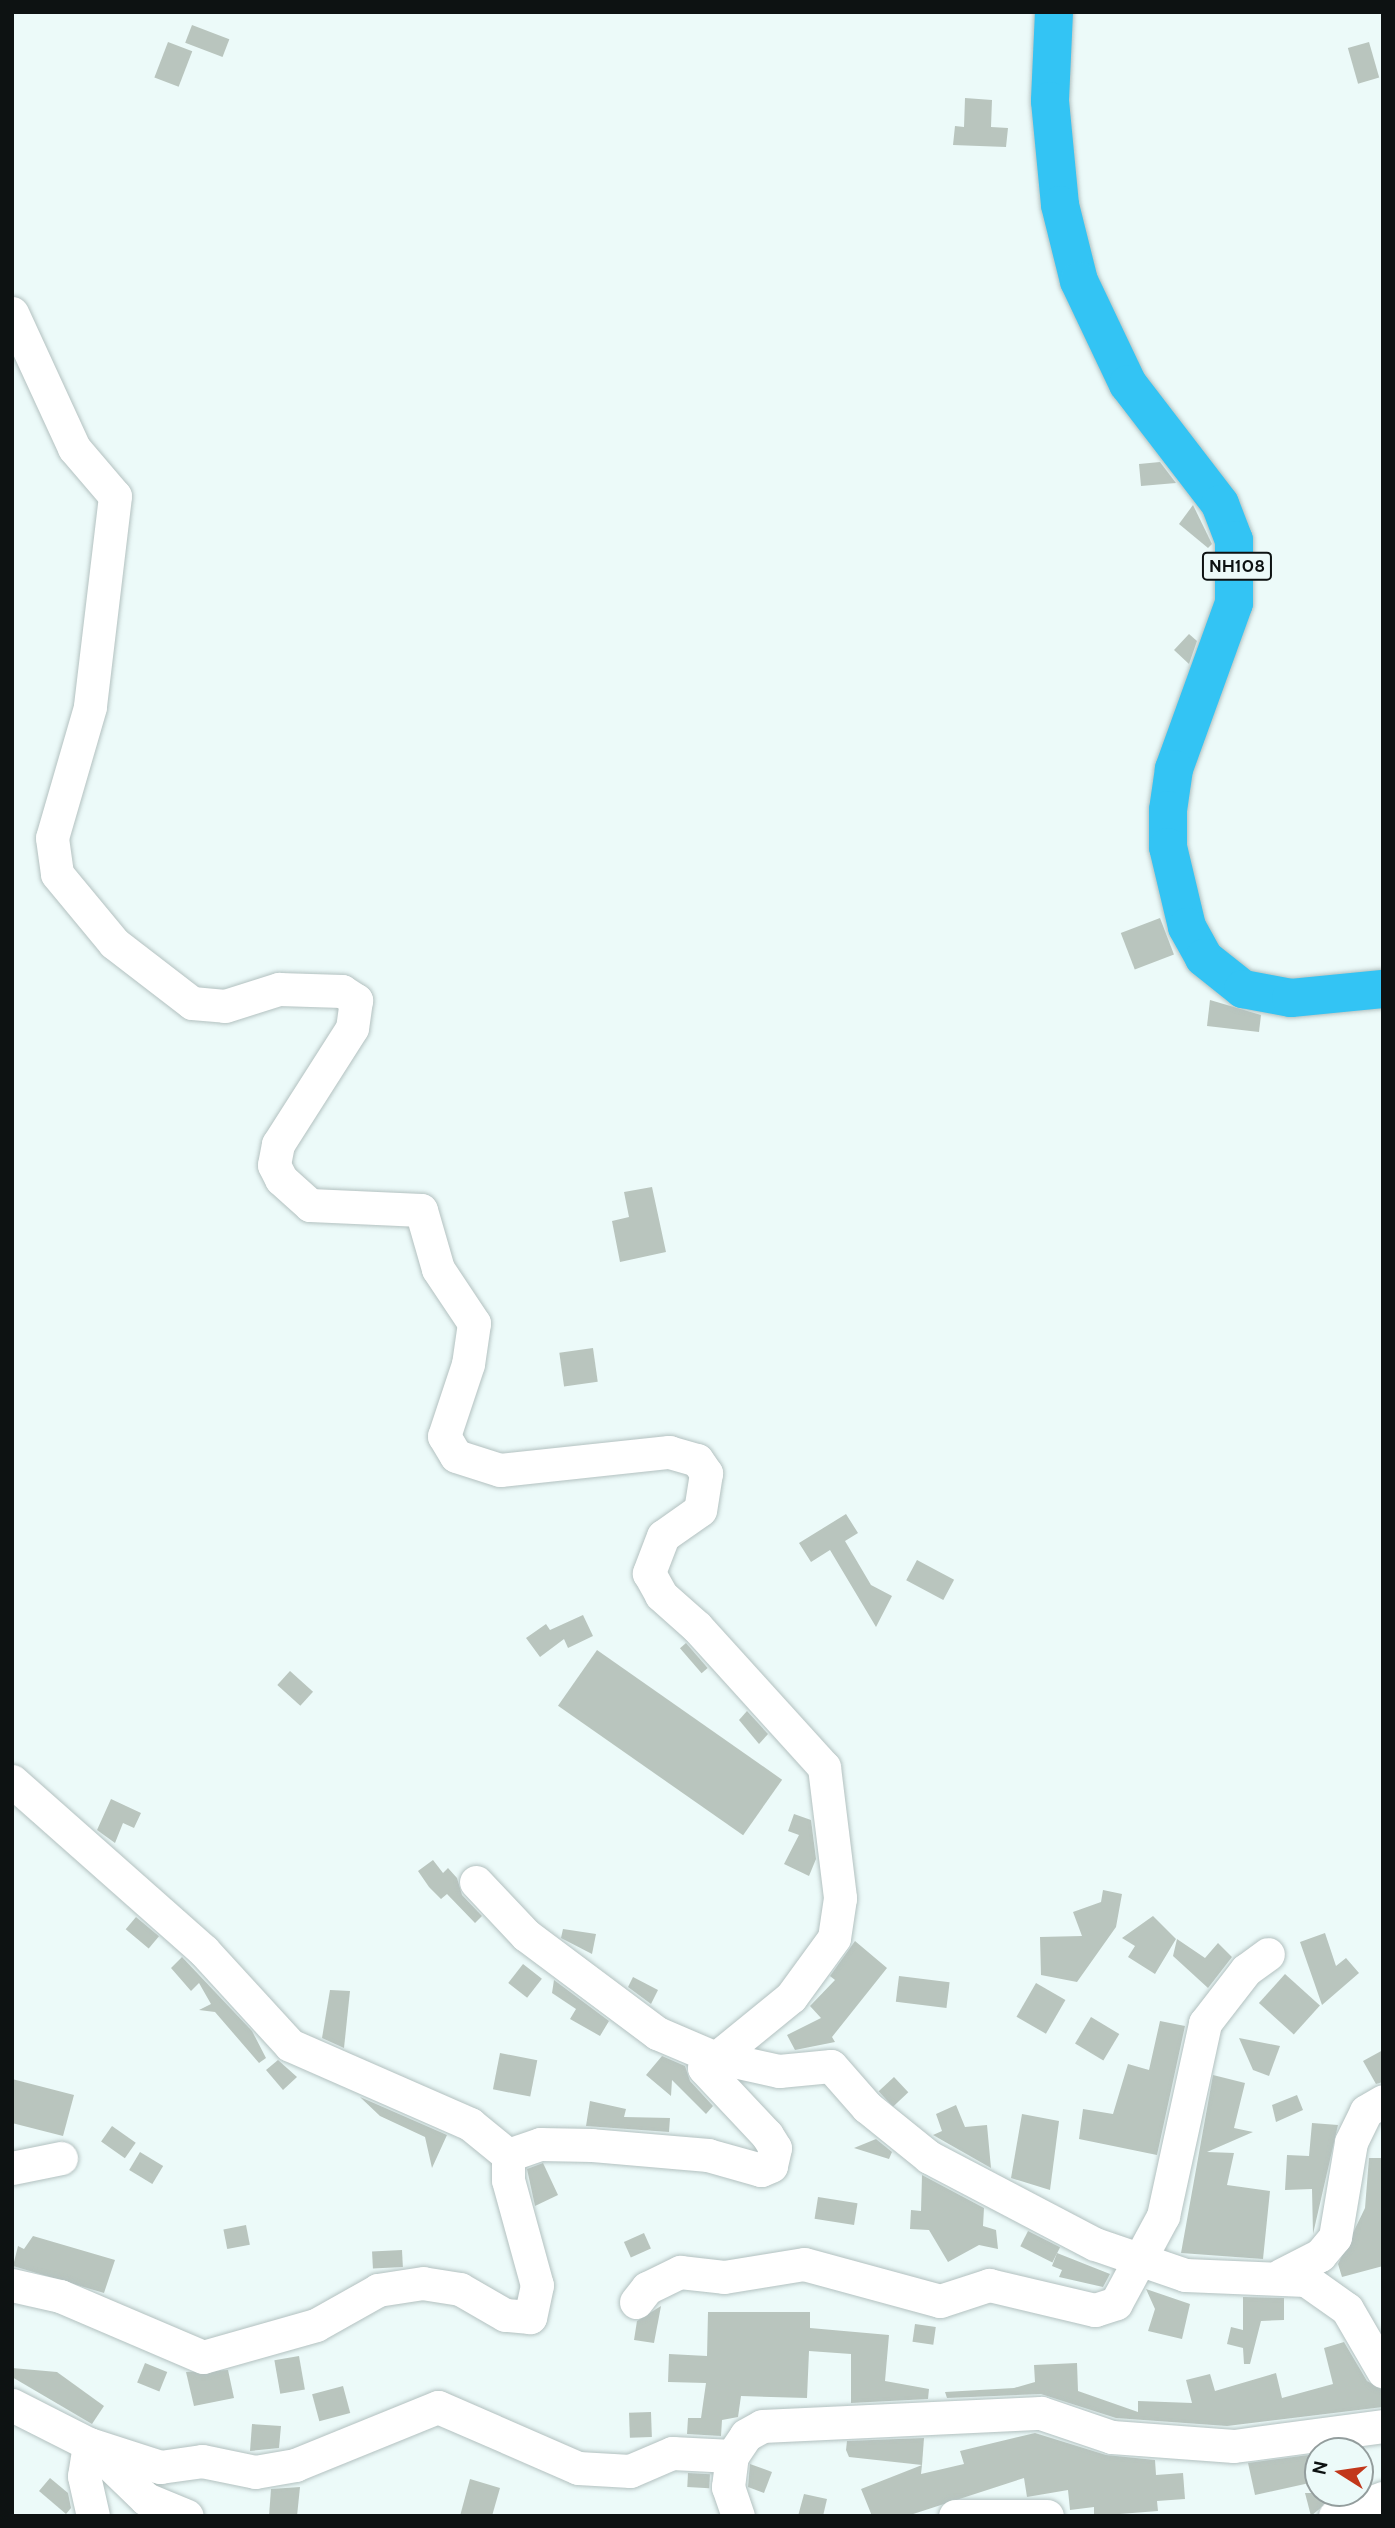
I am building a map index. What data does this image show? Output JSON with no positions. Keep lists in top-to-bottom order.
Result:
{
  "streets": {
    "highway": ["NH108"]
  },
  "north": "left"
}
